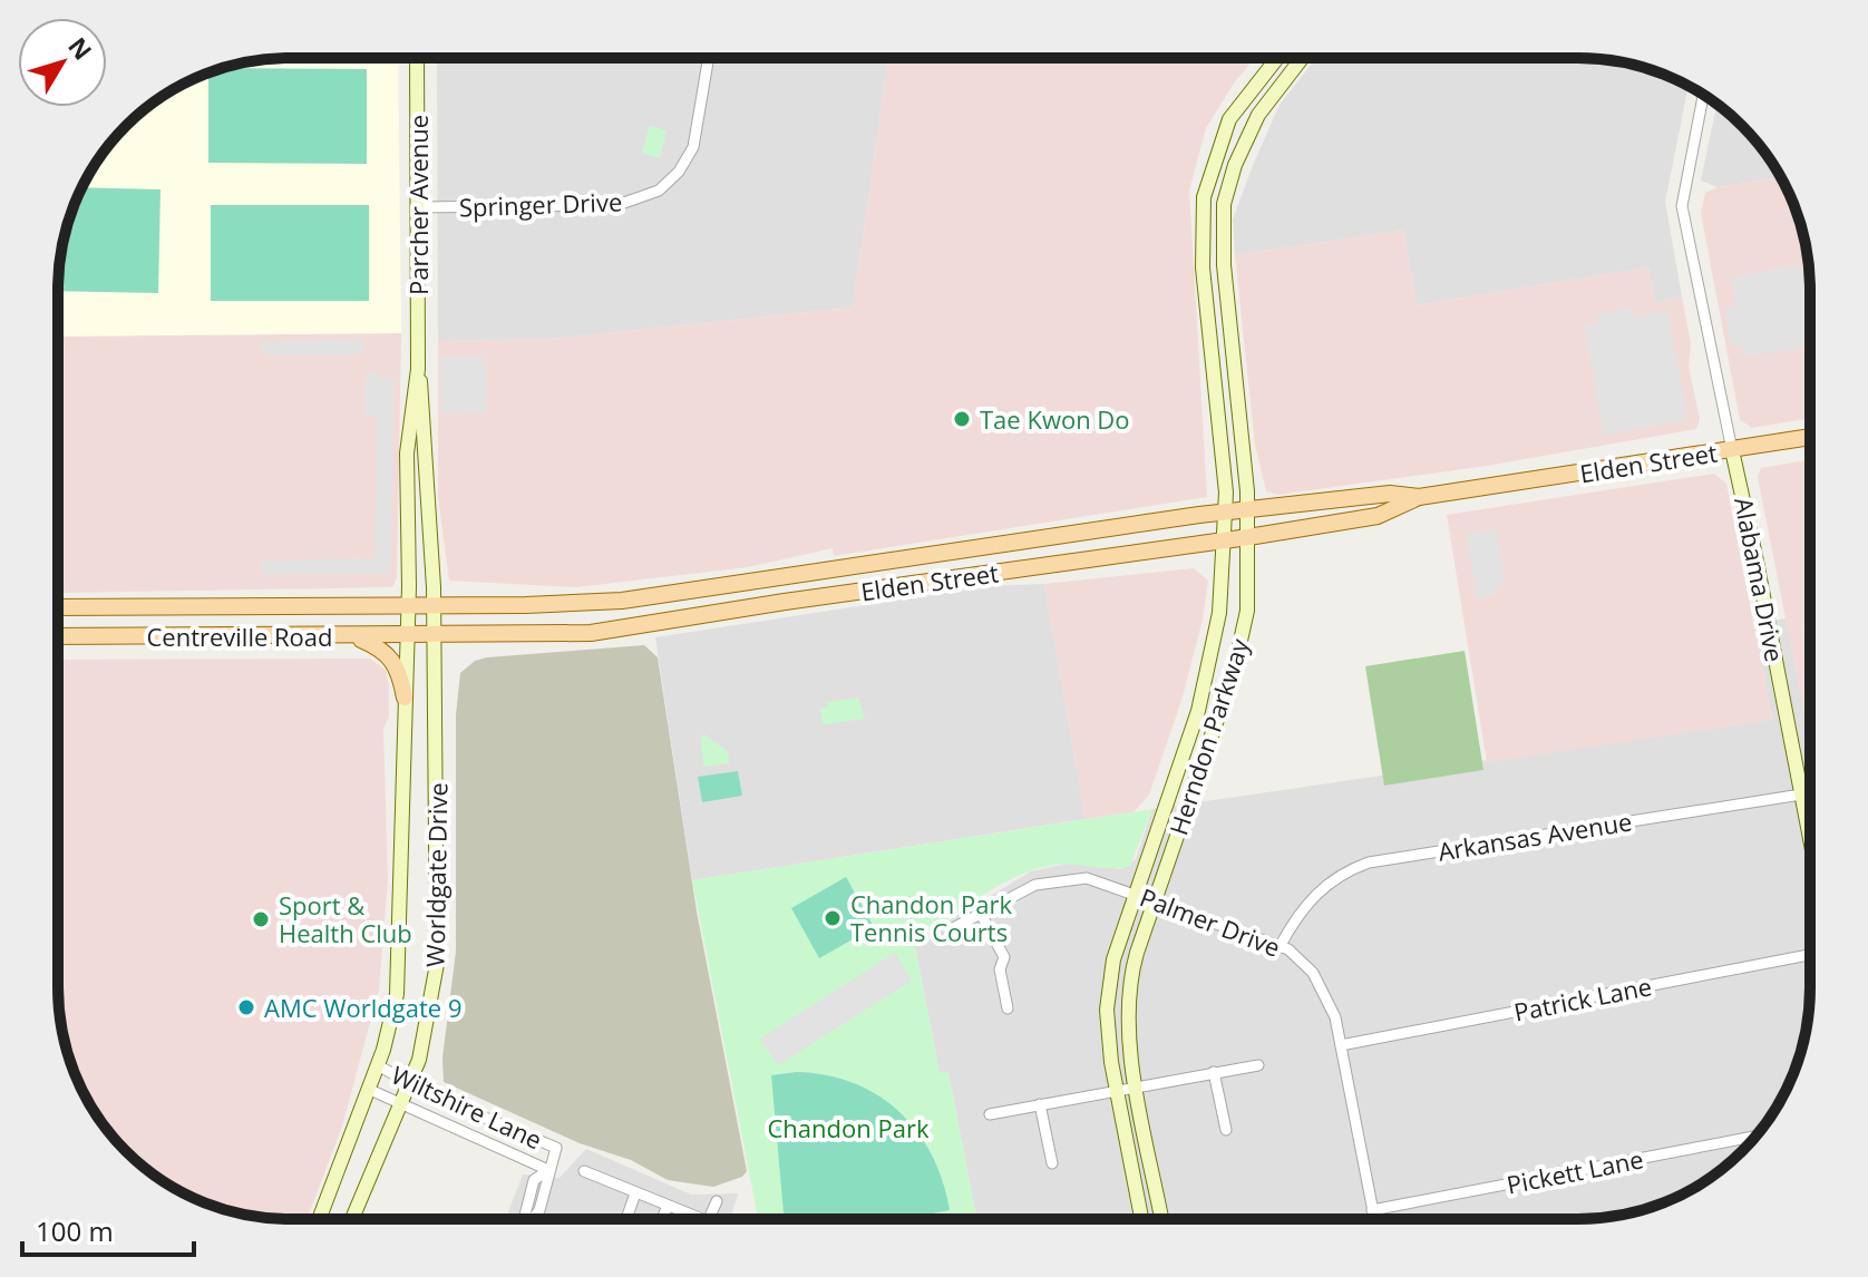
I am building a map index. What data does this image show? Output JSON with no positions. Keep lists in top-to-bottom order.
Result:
{
  "streets": {
    "main road": ["Elden Street", "Centreville Road"],
    "street": [
      "Springer Drive",
      "Parcher Avenue",
      "Alabama Drive",
      "Herndon Parkway",
      "Arkansas Avenue",
      "Worldgate Drive",
      "Palmer Drive",
      "Patrick Lane",
      "Wiltshire Lane",
      "Pickett Lane"
    ]
  },
  "crossings": [
    ["Springer Drive", "Parcher Avenue"],
    ["Parcher Avenue", "Elden Street"],
    ["Parcher Avenue", "Centreville Road"],
    ["Parcher Avenue", "Worldgate Drive"],
    ["Elden Street", "Alabama Drive"],
    ["Elden Street", "Centreville Road"],
    ["Elden Street", "Herndon Parkway"],
    ["Elden Street", "Worldgate Drive"],
    ["Alabama Drive", "Arkansas Avenue"],
    ["Centreville Road", "Worldgate Drive"],
    ["Herndon Parkway", "Palmer Drive"],
    ["Arkansas Avenue", "Palmer Drive"],
    ["Worldgate Drive", "Wiltshire Lane"],
    ["Palmer Drive", "Patrick Lane"],
    ["Palmer Drive", "Pickett Lane"]
  ],
  "parks": ["Chandon Park"],
  "places": [
    "Tae Kwon Do",
    "Chandon Park Tennis Courts",
    "Sport & Health Club",
    "AMC Worldgate 9"
  ],
  "scale_bar": "100 m",
  "north": "top right"
}
